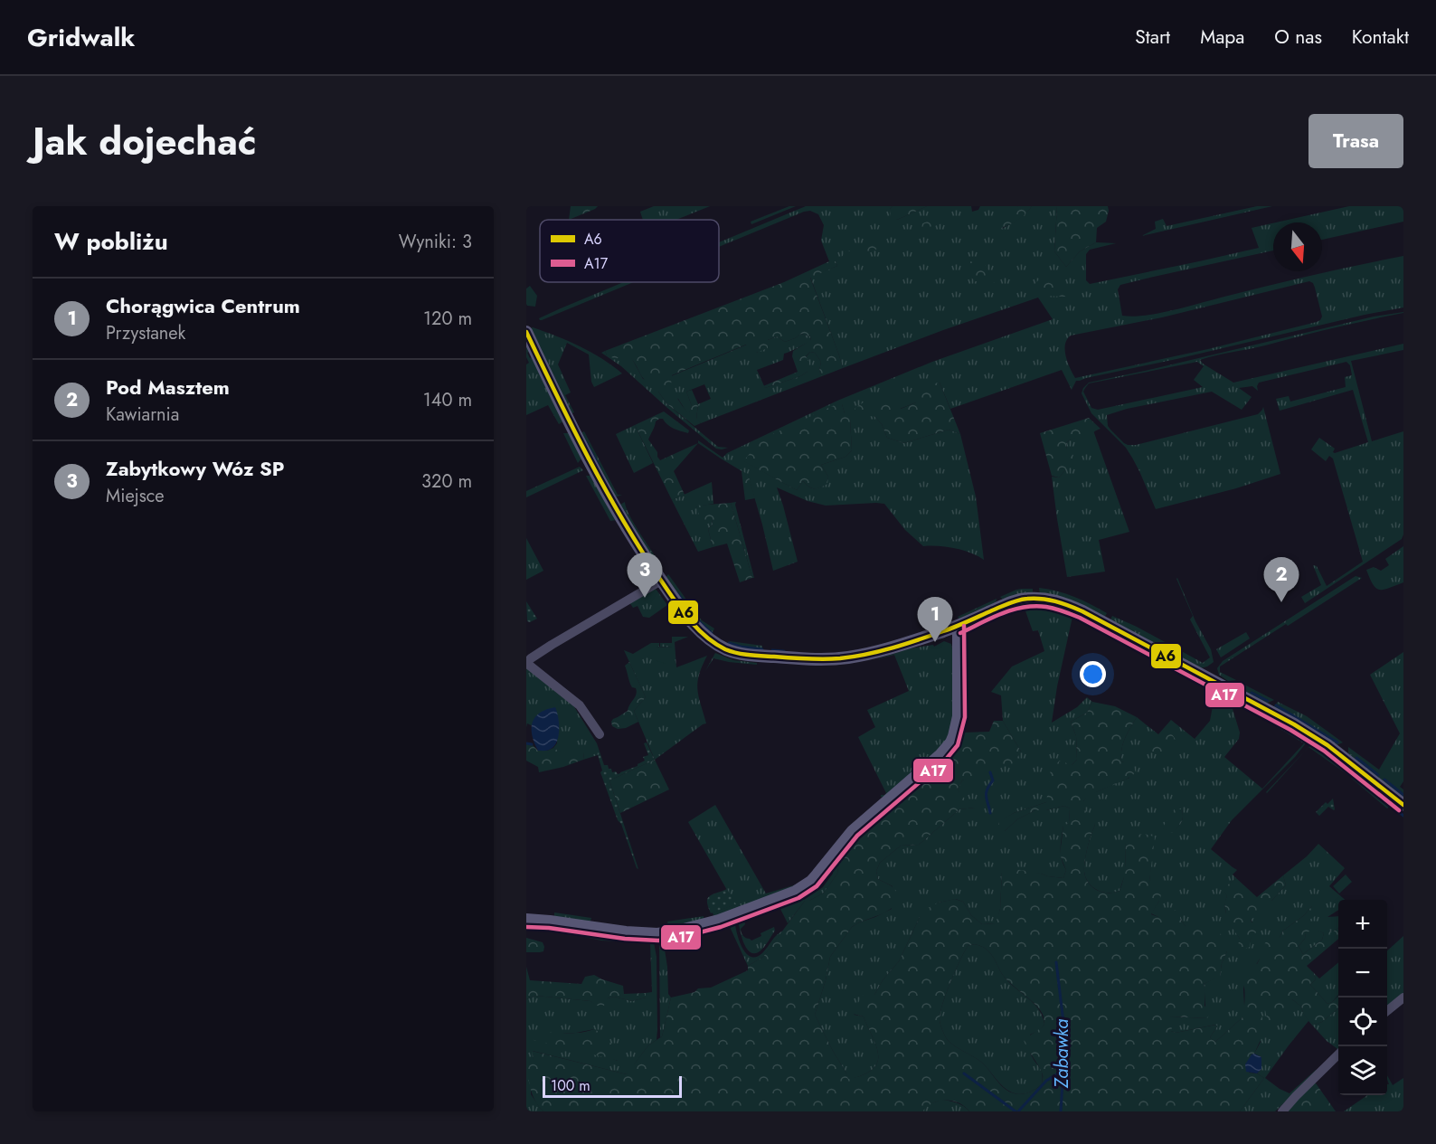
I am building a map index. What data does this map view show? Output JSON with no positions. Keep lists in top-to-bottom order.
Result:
{
  "water": ["Zabawka"],
  "lines": ["transit line A6", "transit line A17"],
  "legend": ["A6", "A17"],
  "scale_bar": "100 m",
  "north": "bottom",
  "page": {
    "header": "Gridwalk",
    "nav": [
      "Start",
      "Mapa",
      "O nas",
      "Kontakt"
    ],
    "title": "Jak dojechać",
    "buttons": "Trasa",
    "heading": ["W pobliżu", "Wyniki: 3"],
    "list": [
      {
        "mark": "1",
        "name": "Chorągwica Centrum",
        "note": "Przystanek",
        "value": "120 m"
      },
      {
        "mark": "2",
        "name": "Pod Masztem",
        "note": "Kawiarnia",
        "value": "140 m"
      },
      {
        "mark": "3",
        "name": "Zabytkowy Wóz SP",
        "note": "Miejsce",
        "value": "320 m"
      }
    ],
    "pins": ["3", "2", "1"],
    "map_buttons": ["+", "−"],
    "scale": "100 m"
  }
}
